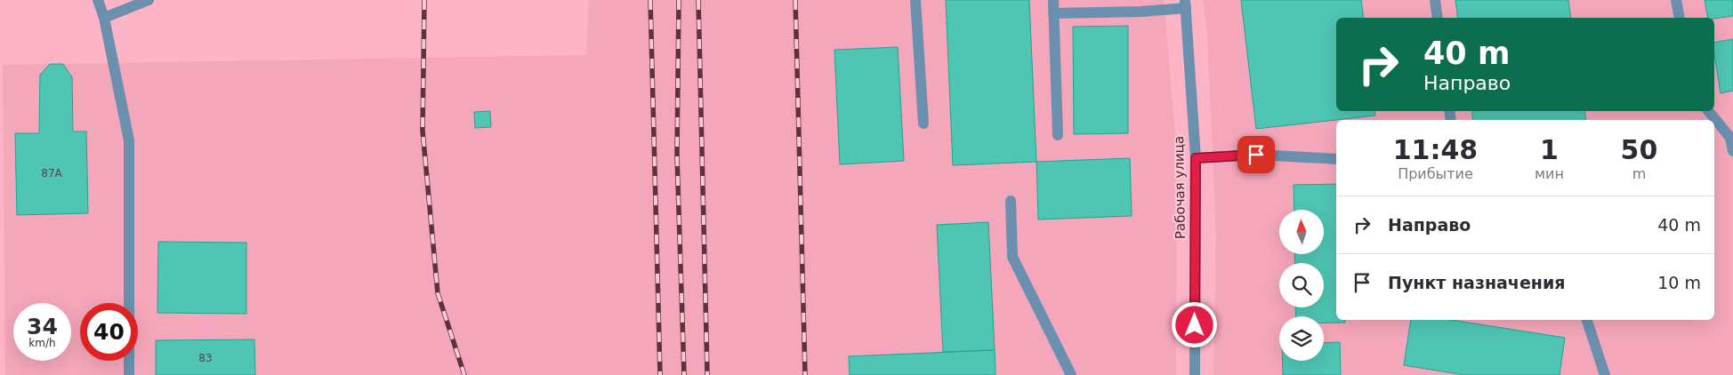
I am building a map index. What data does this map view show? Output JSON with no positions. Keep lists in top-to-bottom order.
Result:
{
  "streets": {
    "street": ["Рабочая улица"]
  },
  "house_numbers": ["87А", "83"],
  "north": "top",
  "page": {
    "turn": ["40 m", "Направо"],
    "eta": [
      "11:48",
      "Прибытие",
      "1",
      "мин",
      "50",
      "m"
    ],
    "list": [
      {
        "name": "Направо",
        "value": "40 m"
      },
      {
        "name": "Пункт назначения",
        "value": "10 m"
      }
    ],
    "speed": "34 km/h",
    "limit": "40"
  }
}
